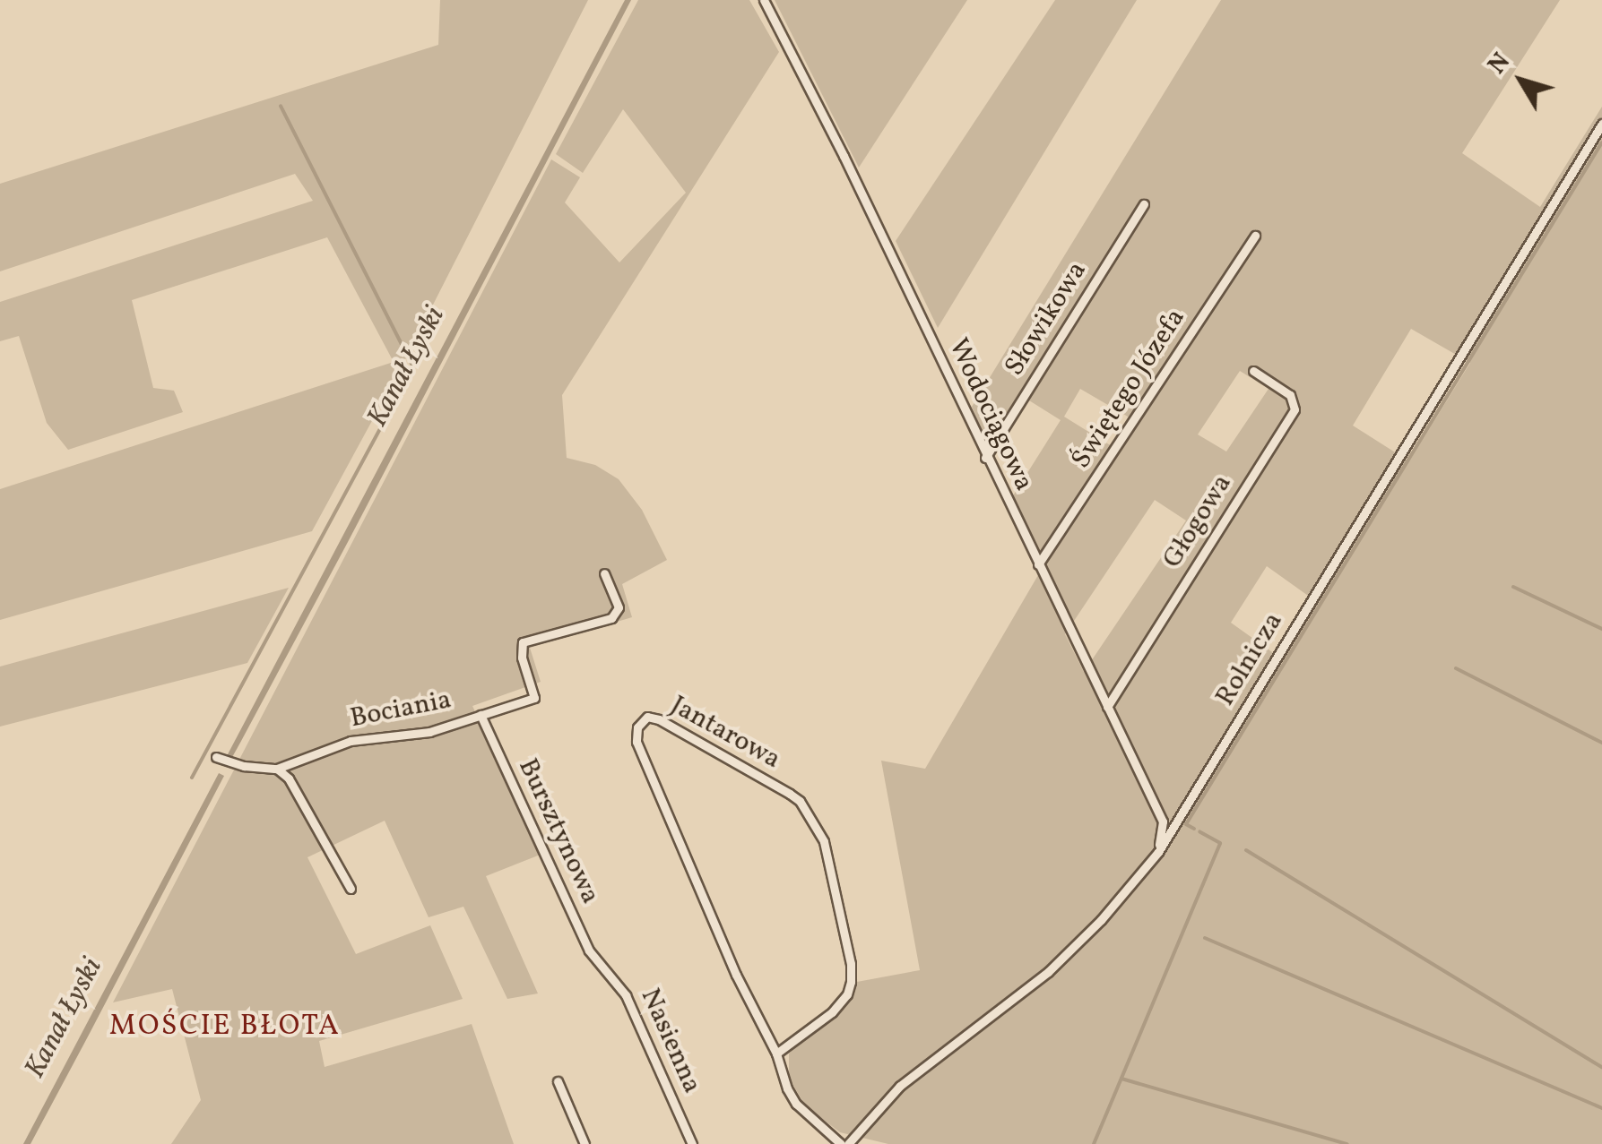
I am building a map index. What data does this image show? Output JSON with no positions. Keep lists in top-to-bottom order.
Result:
{
  "streets": {
    "street": [
      "Słowikowa",
      "Świętego Józefa",
      "Wodociągowa",
      "Głogowa",
      "Rolnicza",
      "Bociania",
      "Jantarowa",
      "Bursztynowa",
      "Nasienna"
    ]
  },
  "crossings": [
    ["Słowikowa", "Wodociągowa"],
    ["Świętego Józefa", "Wodociągowa"],
    ["Wodociągowa", "Głogowa"],
    ["Wodociągowa", "Rolnicza"],
    ["Rolnicza", "Jantarowa"],
    ["Bociania", "Bursztynowa"],
    ["Bursztynowa", "Nasienna"]
  ],
  "districts": ["MOŚCIE BŁOTA"],
  "water": ["Kanał Łyski"],
  "north": "top left"
}
